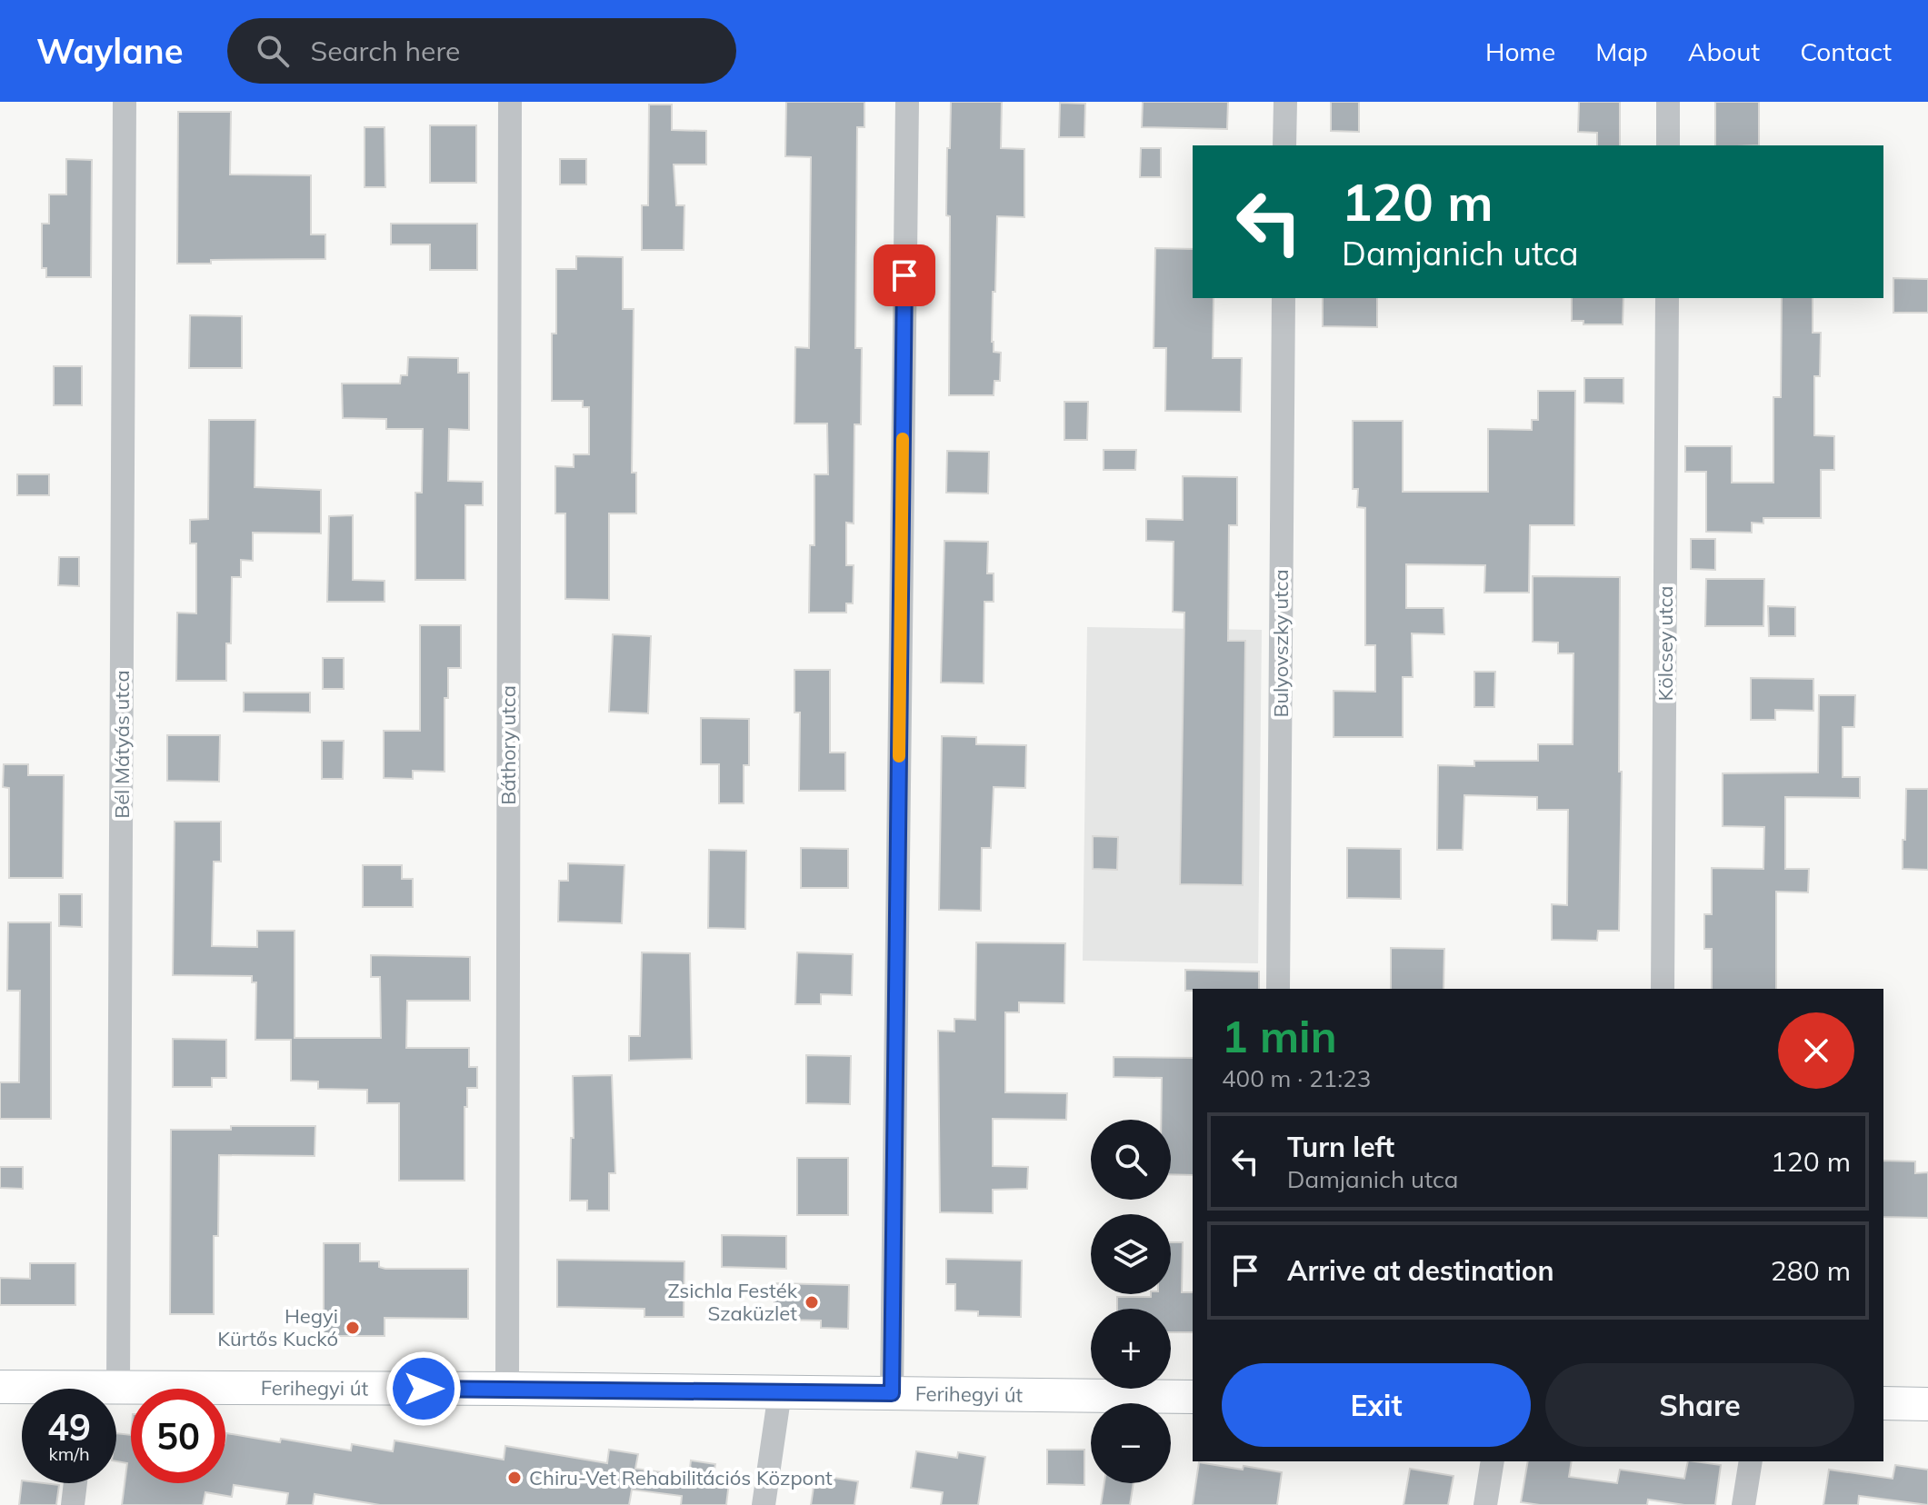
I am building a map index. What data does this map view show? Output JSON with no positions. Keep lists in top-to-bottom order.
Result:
{
  "streets": {
    "main road": ["Ferihegyi út"],
    "street": [
      "Bulyovszky utca",
      "Kölcsey utca",
      "Bél Mátyás utca",
      "Báthory utca"
    ]
  },
  "crossings": [
    ["Báthory utca", "Ferihegyi út"]
  ],
  "places": ["Zsichla Festék Szaküzlet", "Hegyi Kürtős Kuckó", "Chiru-Vet Rehabilitációs Központ"],
  "page": {
    "header": "Waylane",
    "search": "Search here",
    "nav": [
      "Home",
      "Map",
      "About",
      "Contact"
    ],
    "turn": ["120 m", "Damjanich utca"],
    "heading": ["1 min", "400 m · 21:23"],
    "list": [
      {
        "name": "Turn left",
        "note": "Damjanich utca",
        "value": "120 m"
      },
      {
        "name": "Arrive at destination",
        "value": "280 m"
      }
    ],
    "map_buttons": ["+", "−"],
    "buttons": ["Exit", "Share"],
    "speed": "49 km/h",
    "limit": "50"
  }
}
